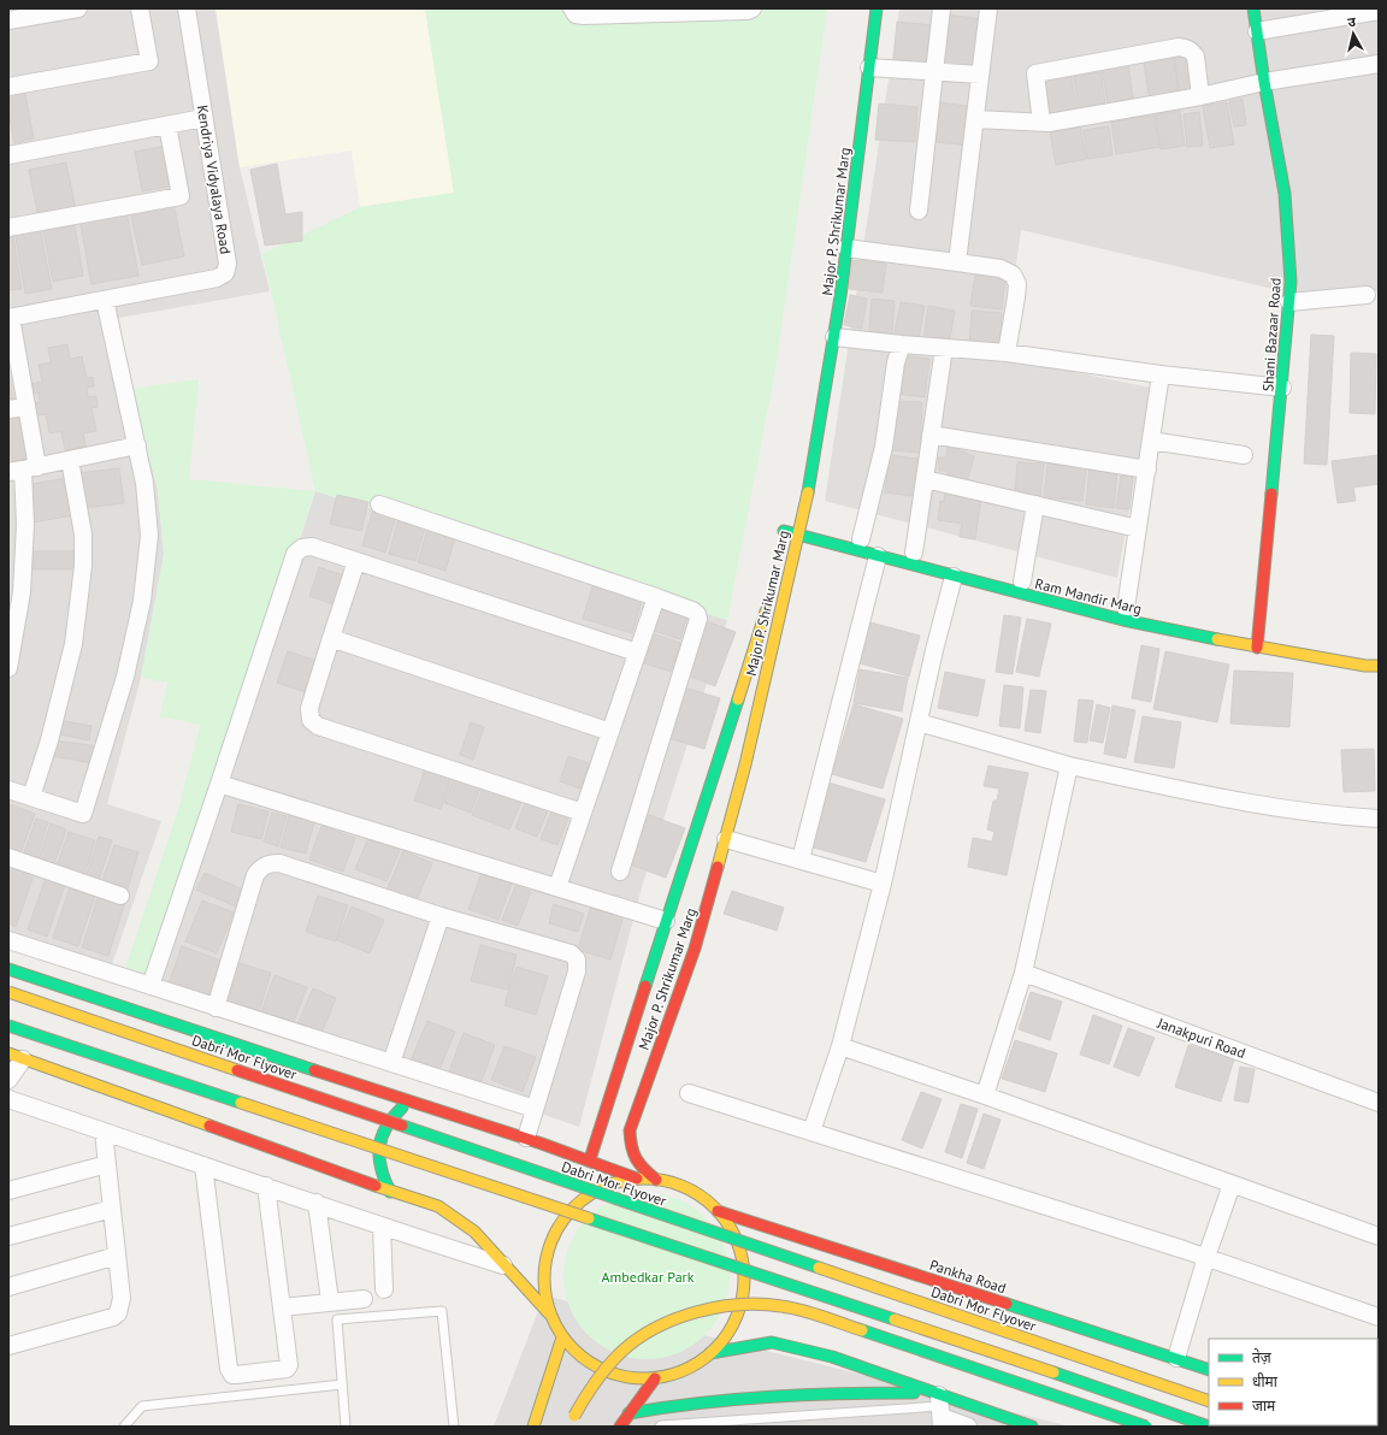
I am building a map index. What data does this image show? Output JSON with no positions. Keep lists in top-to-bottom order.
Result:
{
  "streets": {
    "main road": [
      "Major P. Shrikumar Marg",
      "Shani Bazaar Road",
      "Ram Mandir Marg",
      "Dabri Mor Flyover",
      "Pankha Road"
    ],
    "street": ["Kendriya Vidyalaya Road", "Janakpuri Road"]
  },
  "crossings": [
    ["Major P. Shrikumar Marg", "Ram Mandir Marg"],
    ["Shani Bazaar Road", "Ram Mandir Marg"]
  ],
  "parks": ["Ambedkar Park"],
  "legend": ["तेज़", "धीमा", "जाम"],
  "north": "top"
}
